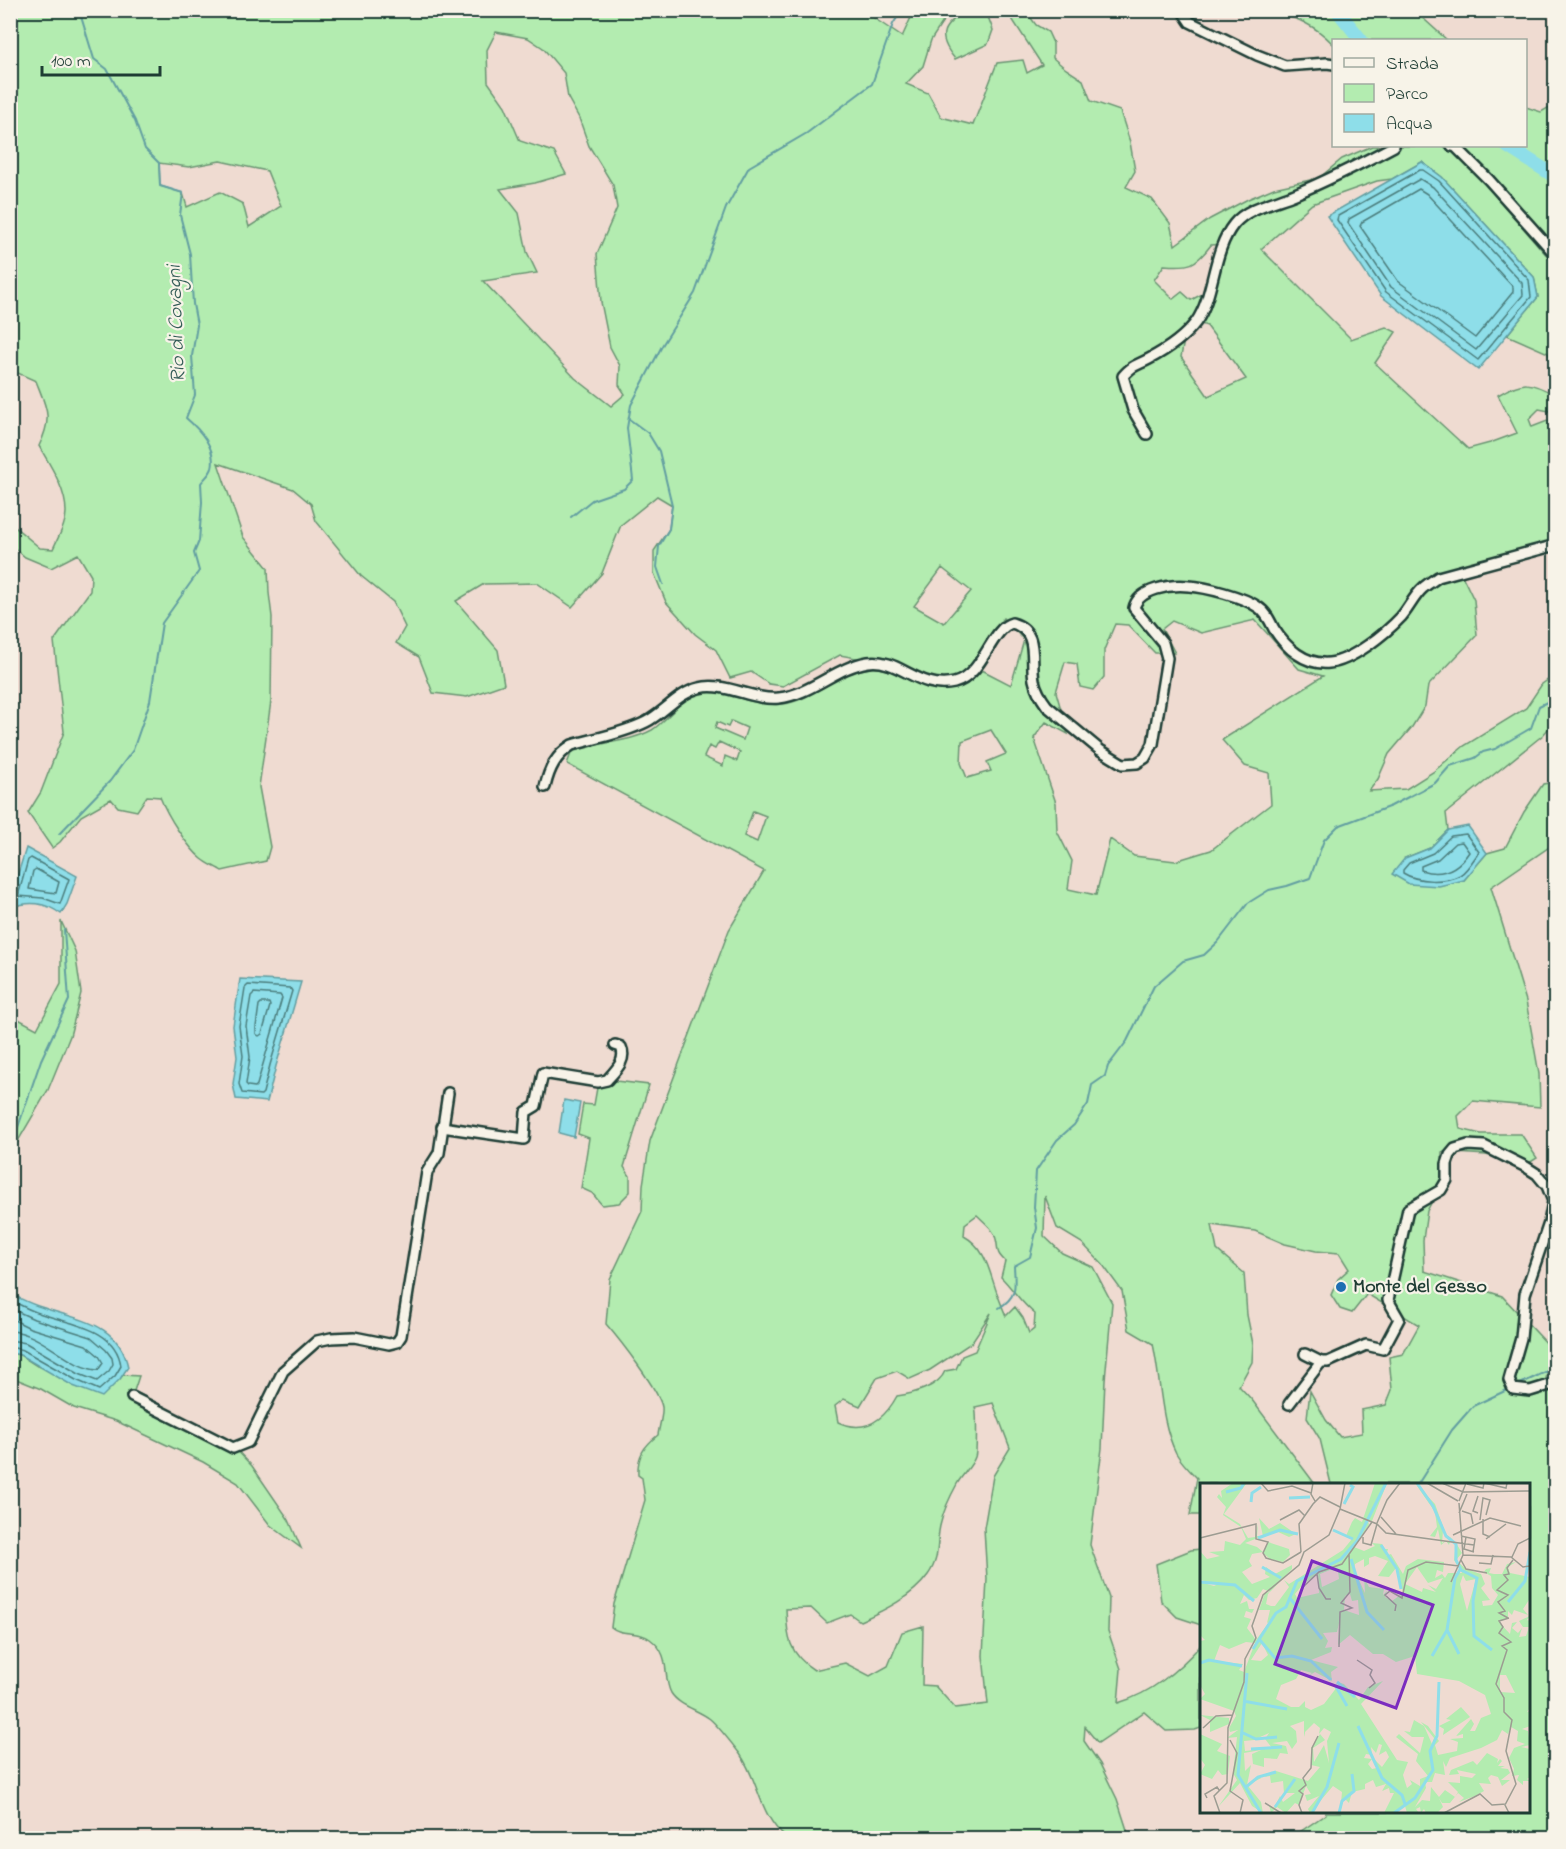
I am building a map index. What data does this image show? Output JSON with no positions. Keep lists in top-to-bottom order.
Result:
{
  "water": ["Rio di Covagni"],
  "places": ["Monte del Gesso"],
  "legend": ["Strada", "Parco", "Acqua"],
  "scale_bar": "100 m"
}
